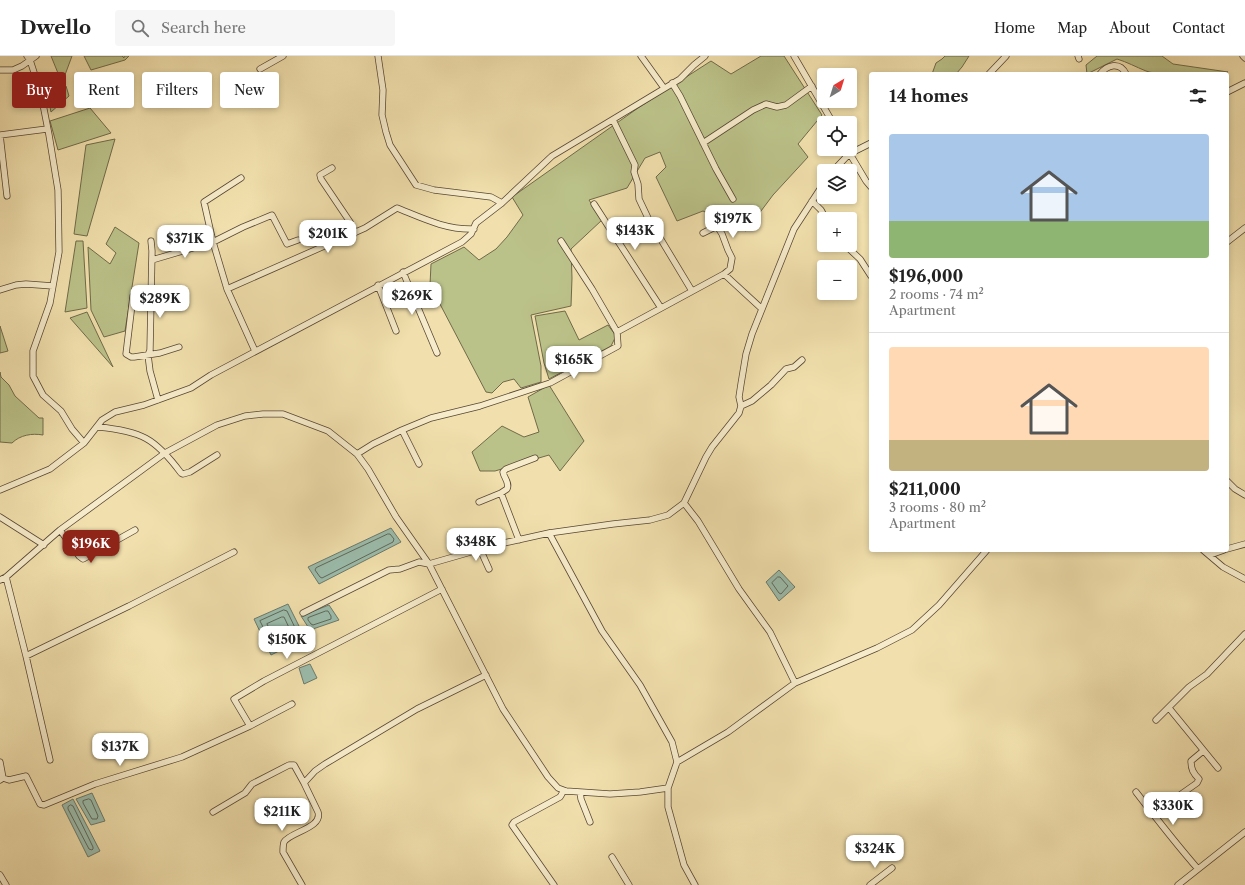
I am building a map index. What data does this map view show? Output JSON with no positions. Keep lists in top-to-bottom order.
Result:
{
  "north": "top right",
  "page": {
    "header": "Dwello",
    "search": "Search here",
    "nav": [
      "Home",
      "Map",
      "About",
      "Contact"
    ],
    "map_buttons": ["+", "−"],
    "chip": [
      "Buy",
      "Rent",
      "Filters",
      "New"
    ],
    "heading": "14 homes",
    "list": [
      {
        "name": "$196,000",
        "note": "2 rooms · 74 m² · Apartment"
      },
      {
        "name": "$211,000",
        "note": "3 rooms · 80 m² · Apartment"
      }
    ],
    "price": [
      "$197K",
      "$143K",
      "$201K",
      "$371K",
      "$269K",
      "$289K",
      "$165K",
      "$348K",
      "$196K",
      "$150K",
      "$137K",
      "$330K",
      "$211K",
      "$324K"
    ]
  }
}
